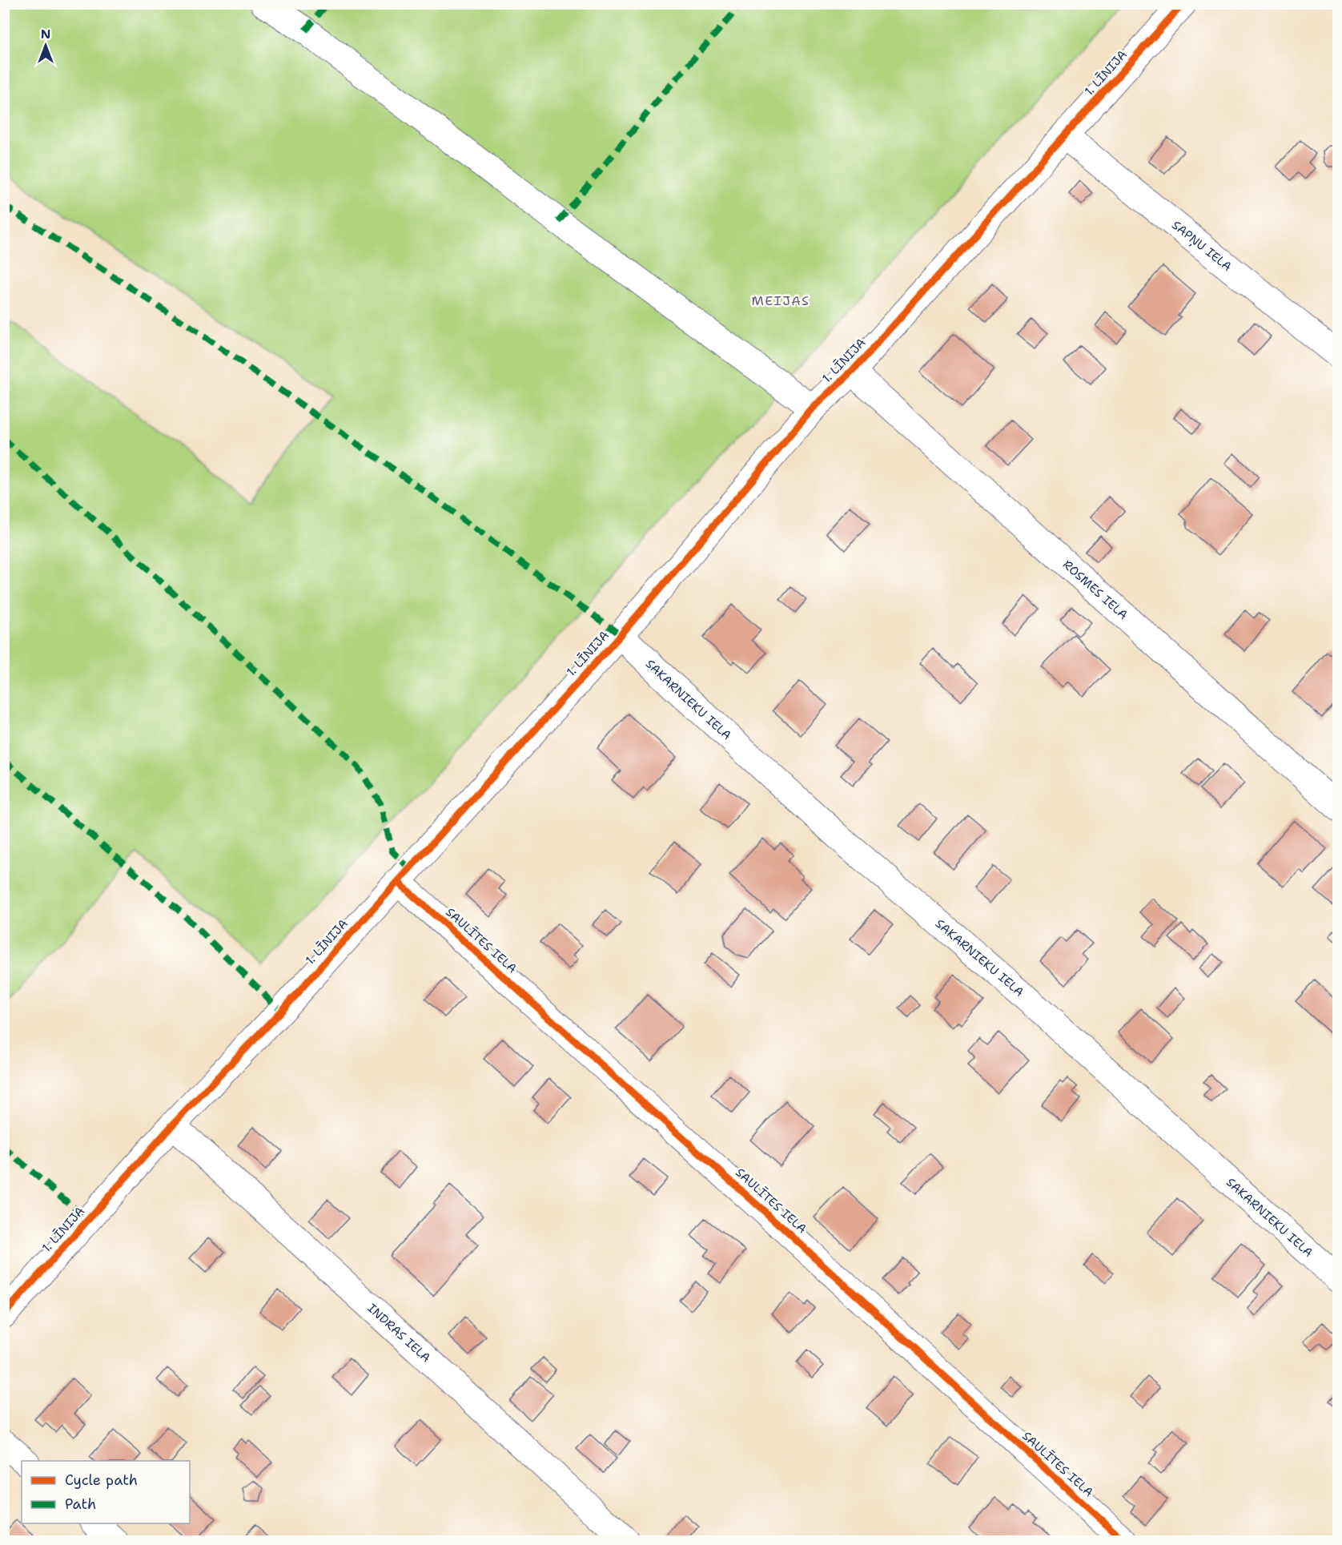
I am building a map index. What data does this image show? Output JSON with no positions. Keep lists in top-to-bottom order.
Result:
{
  "streets": {
    "street": [
      "1. LĪNIJA",
      "SAPŅU IELA",
      "ROSMES IELA",
      "SAKARNIEKU IELA",
      "SAULĪTES IELA",
      "INDRAS IELA"
    ]
  },
  "crossings": [
    ["1. LĪNIJA", "SAPŅU IELA"],
    ["1. LĪNIJA", "ROSMES IELA"],
    ["1. LĪNIJA", "SAKARNIEKU IELA"],
    ["1. LĪNIJA", "SAULĪTES IELA"],
    ["1. LĪNIJA", "INDRAS IELA"]
  ],
  "districts": ["MEIJAS"],
  "legend": ["Cycle path", "Path"],
  "north": "top"
}
